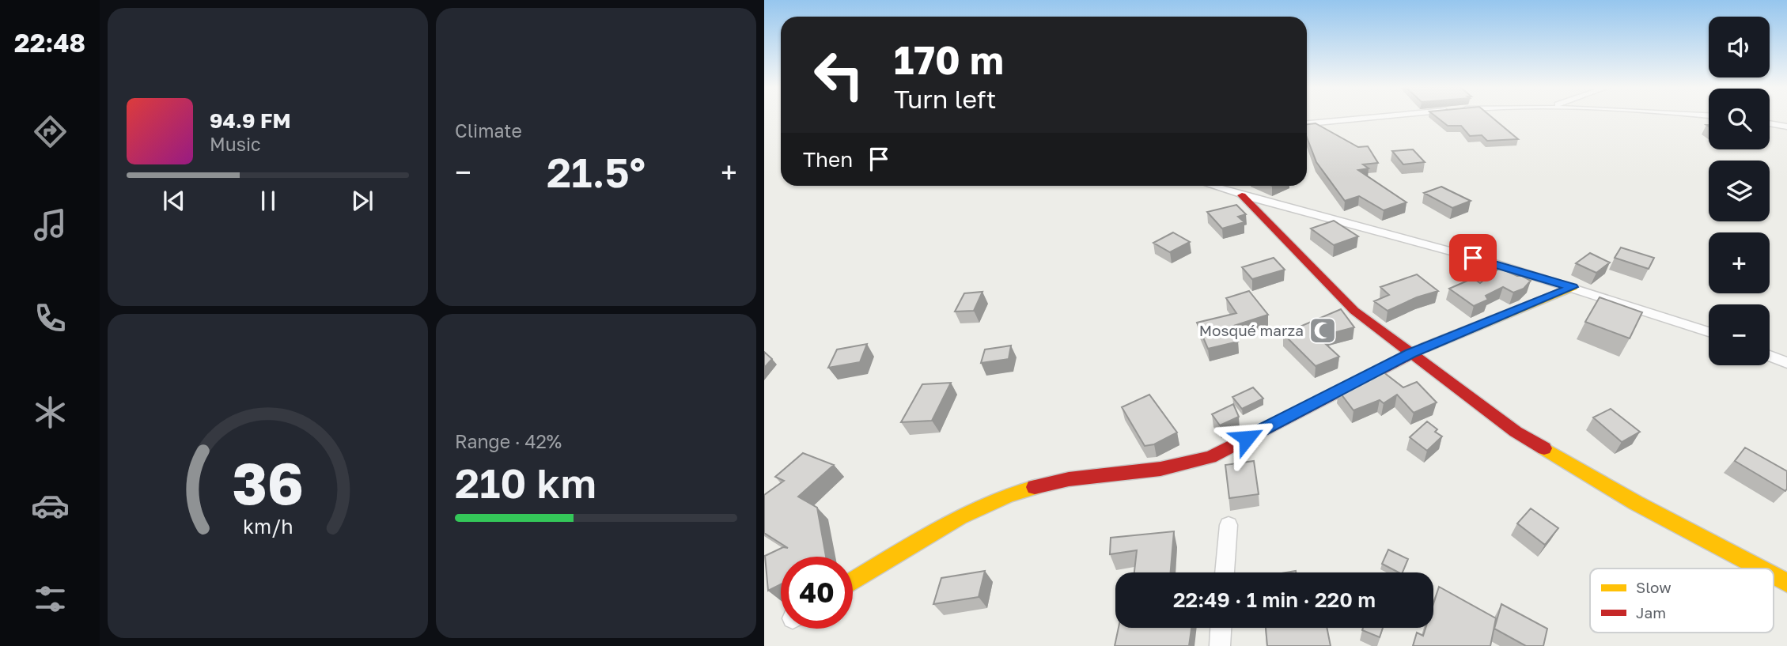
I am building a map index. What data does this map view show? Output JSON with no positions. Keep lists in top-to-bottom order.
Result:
{
  "places": {
    "mosque": ["Mosqué marza"]
  },
  "legend": ["Slow", "Jam"],
  "page": {
    "tabs": "22:48",
    "tile": [
      "Climate",
      ["Range · 42%", "210 km"]
    ],
    "map_buttons": ["+", "−"],
    "turn": ["170 m", "Turn left"],
    "song": ["94.9 FM", "Music"],
    "then": "Then",
    "heat": ["−", "21.5°", "+"],
    "limit": "40",
    "trip": "22:49 · 1 min · 220 m",
    "gauge": ["36", "km/h"]
  }
}
